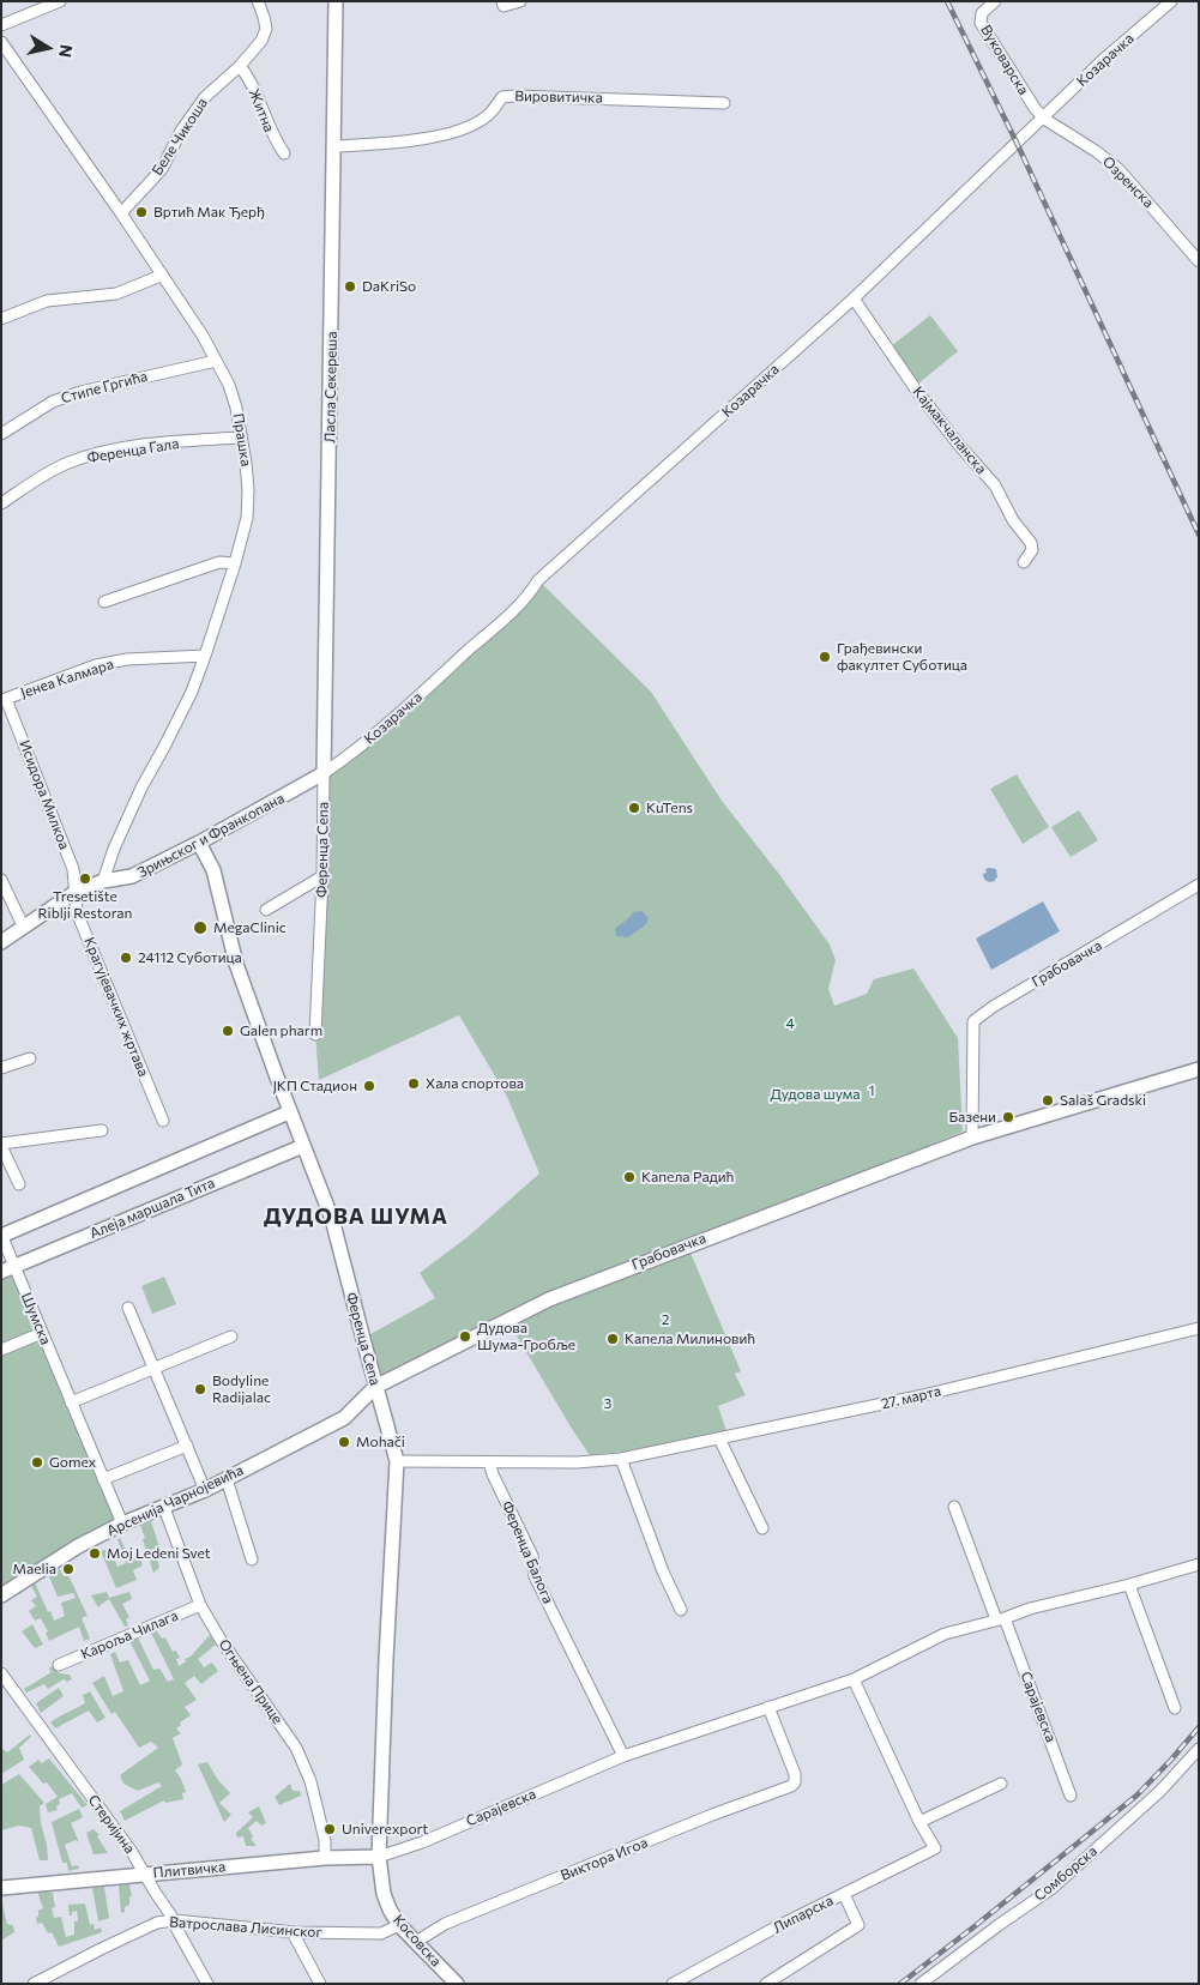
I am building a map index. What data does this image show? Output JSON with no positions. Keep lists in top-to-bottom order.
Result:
{
  "streets": {
    "street": [
      "Вуковарска",
      "Козарачка",
      "Вировитичка",
      "Житна",
      "Беле Чикоша",
      "Озренска",
      "Стипе Гргића",
      "Ласла Секереша",
      "Кајмакчаланска",
      "Прашка",
      "Ференца Гала",
      "Јенеа Калмара",
      "Исидора Милкоа",
      "Зрињског и Франкопана",
      "Ференца Сепа",
      "Грабовачка",
      "Крагујевачких жртава",
      "Алеја маршала Тита",
      "Шумска",
      "27. марта",
      "Арсенија Чарнојевића",
      "Ференца Балога",
      "Кароља Чилага",
      "Огњена Прице",
      "Сарајевска",
      "Стеријина",
      "Виктора Игоа",
      "Плитвичка",
      "Сомборска",
      "Липарска",
      "Ватрослава Лисинског",
      "Косовска"
    ]
  },
  "crossings": [
    ["Вуковарска", "Козарачка"],
    ["Вуковарска", "Озренска"],
    ["Козарачка", "Озренска"],
    ["Козарачка", "Ласла Секереша"],
    ["Козарачка", "Кајмакчаланска"],
    ["Козарачка", "Зрињског и Франкопана"],
    ["Козарачка", "Ференца Сепа"],
    ["Вировитичка", "Ласла Секереша"],
    ["Житна", "Беле Чикоша"],
    ["Беле Чикоша", "Прашка"],
    ["Стипе Гргића", "Прашка"],
    ["Ласла Секереша", "Зрињског и Франкопана"],
    ["Ласла Секереша", "Ференца Сепа"],
    ["Прашка", "Ференца Гала"],
    ["Прашка", "Јенеа Калмара"],
    ["Прашка", "Зрињског и Франкопана"],
    ["Јенеа Калмара", "Исидора Милкоа"],
    ["Исидора Милкоа", "Зрињског и Франкопана"],
    ["Исидора Милкоа", "Крагујевачких жртава"],
    ["Зрињског и Франкопана", "Ференца Сепа"],
    ["Зрињског и Франкопана", "Крагујевачких жртава"],
    ["Ференца Сепа", "Грабовачка"],
    ["Ференца Сепа", "Алеја маршала Тита"],
    ["Ференца Сепа", "27. марта"],
    ["Ференца Сепа", "Арсенија Чарнојевића"],
    ["Ференца Сепа", "Сарајевска"],
    ["Ференца Сепа", "Плитвичка"],
    ["Ференца Сепа", "Косовска"],
    ["Грабовачка", "Арсенија Чарнојевића"],
    ["Алеја маршала Тита", "Шумска"],
    ["Шумска", "Арсенија Чарнојевића"],
    ["27. марта", "Ференца Балога"],
    ["Арсенија Чарнојевића", "Огњена Прице"],
    ["Ференца Балога", "Сарајевска"],
    ["Кароља Чилага", "Огњена Прице"],
    ["Огњена Прице", "Плитвичка"],
    ["Сарајевска", "Виктора Игоа"],
    ["Сарајевска", "Плитвичка"],
    ["Сарајевска", "Косовска"],
    ["Стеријина", "Плитвичка"],
    ["Стеријина", "Ватрослава Лисинског"],
    ["Виктора Игоа", "Косовска"],
    ["Плитвичка", "Косовска"],
    ["Ватрослава Лисинског", "Косовска"]
  ],
  "districts": ["ДУДОВА ШУМА"],
  "parks": [
    "4",
    "1",
    "Дудова шума",
    "2",
    "3"
  ],
  "places": [
    "Вртић Мак Ђерђ",
    "DaKriSo",
    "Грађевински факултет Суботица",
    "KuTens",
    "Tresetište Riblji Restoran",
    "MegaClinic",
    "24112 Суботица",
    "Galen pharm",
    "Хала спортова",
    "ЈКП Стадион",
    "Salaš Gradski",
    "Базени",
    "Капела Радић",
    "Дудова Шума-Гробље",
    "Капела Милиновић",
    "Bodyline Radijalac",
    "Mohači",
    "Gomex",
    "Moj Ledeni Svet",
    "Maelia",
    "Univerexport"
  ],
  "north": "right"
}
